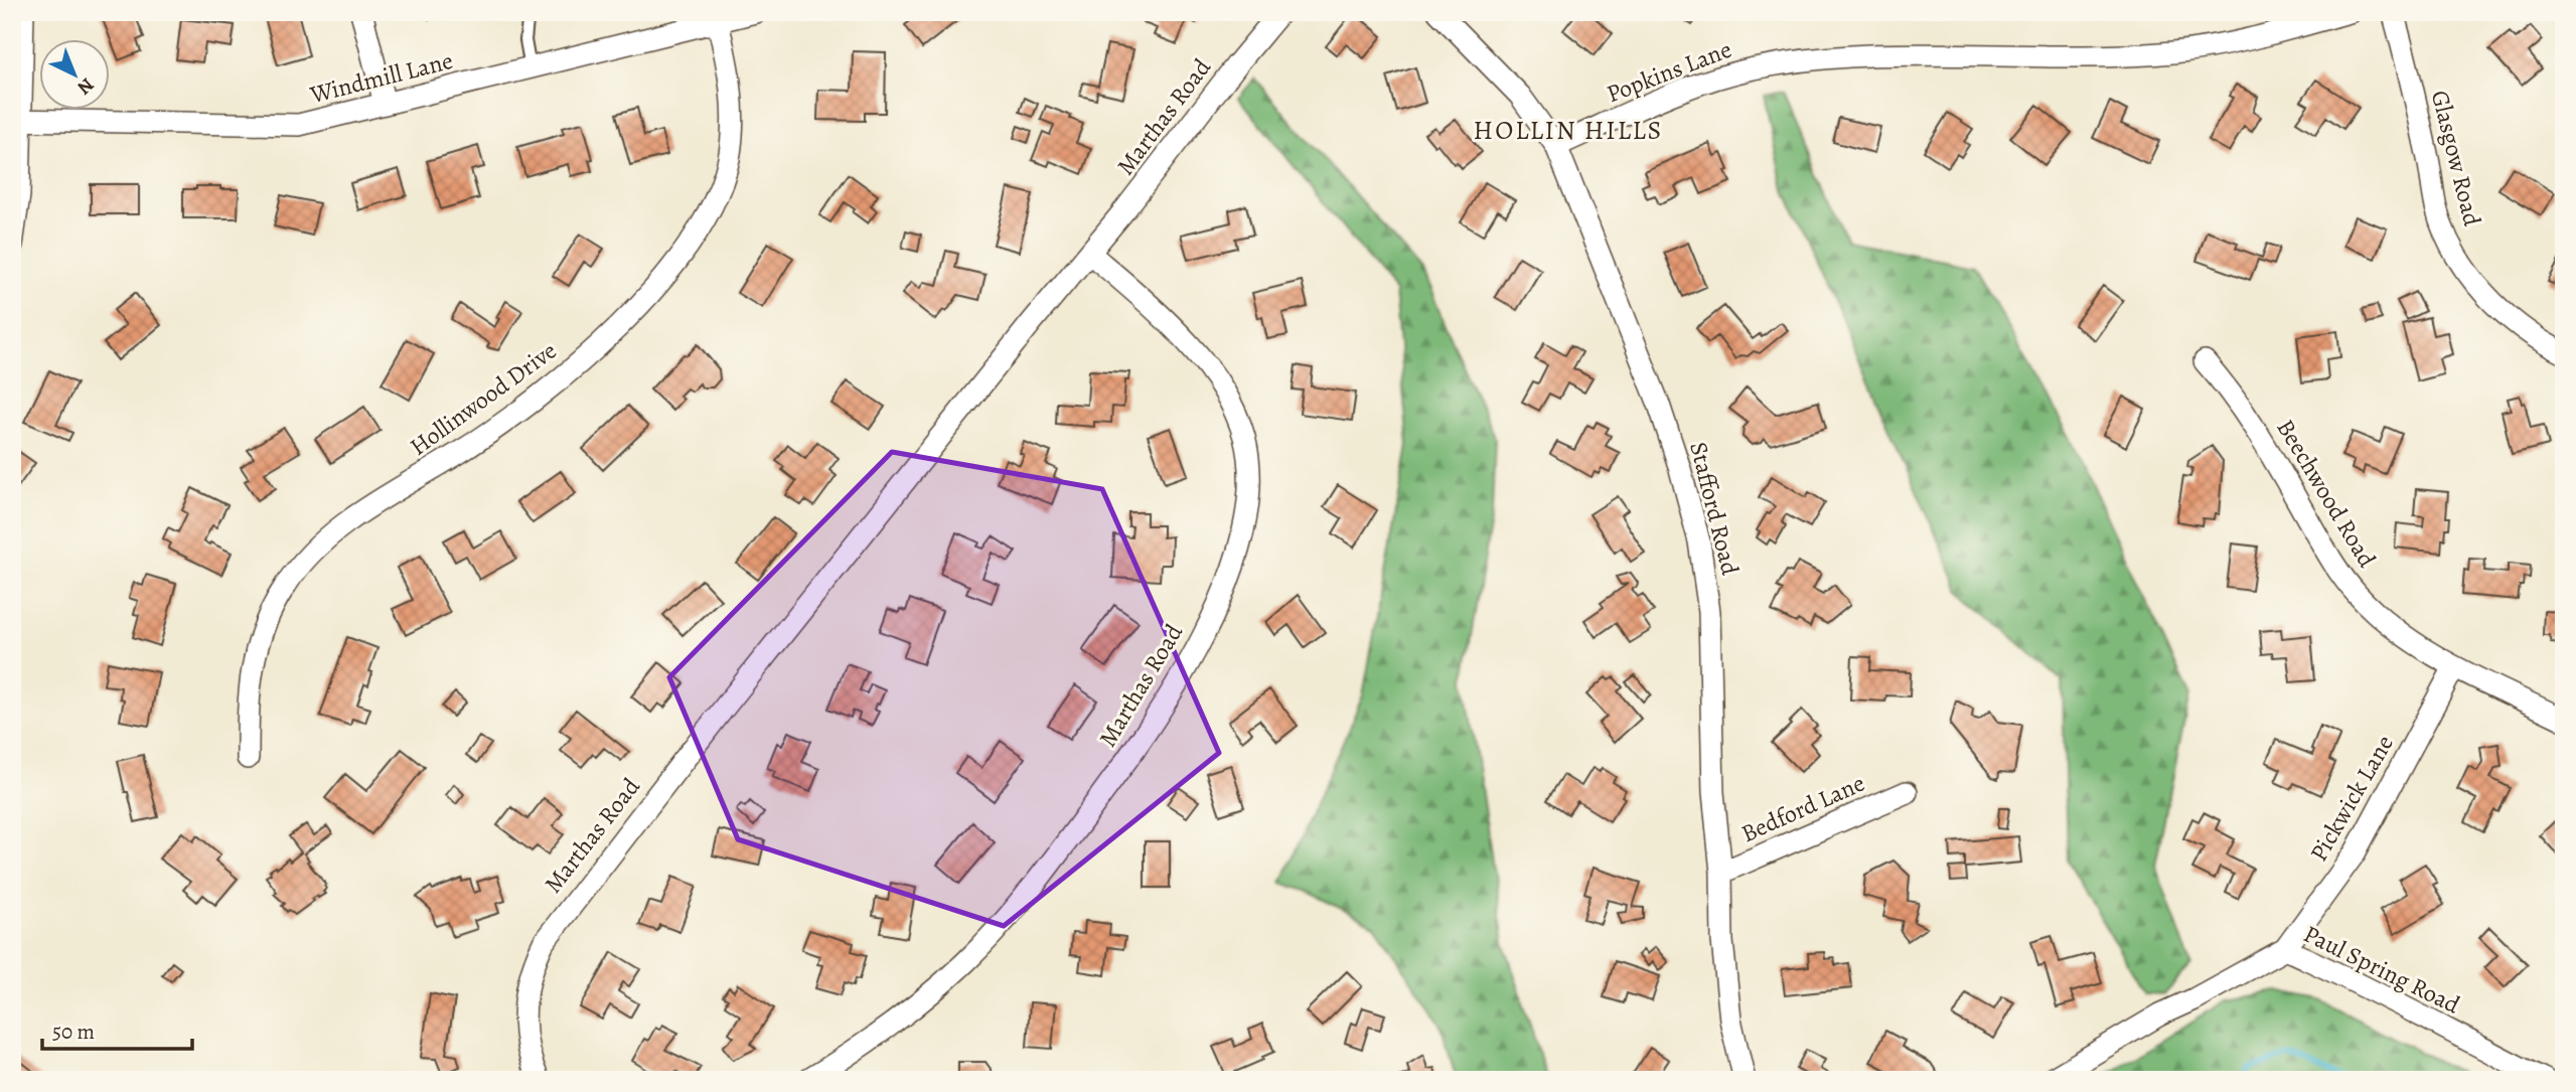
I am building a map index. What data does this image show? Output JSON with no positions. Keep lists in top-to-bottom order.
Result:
{
  "streets": {
    "street": [
      "Popkins Lane",
      "Windmill Lane",
      "Marthas Road",
      "Glasgow Road",
      "Hollinwood Drive",
      "Beechwood Road",
      "Stafford Road",
      "Pickwick Lane",
      "Bedford Lane",
      "Paul Spring Road"
    ]
  },
  "crossings": [
    ["Popkins Lane", "Stafford Road"],
    ["Windmill Lane", "Hollinwood Drive"],
    ["Beechwood Road", "Pickwick Lane"],
    ["Stafford Road", "Bedford Lane"],
    ["Pickwick Lane", "Paul Spring Road"]
  ],
  "districts": ["HOLLIN HILLS"],
  "scale_bar": "50 m",
  "north": "bottom right"
}
